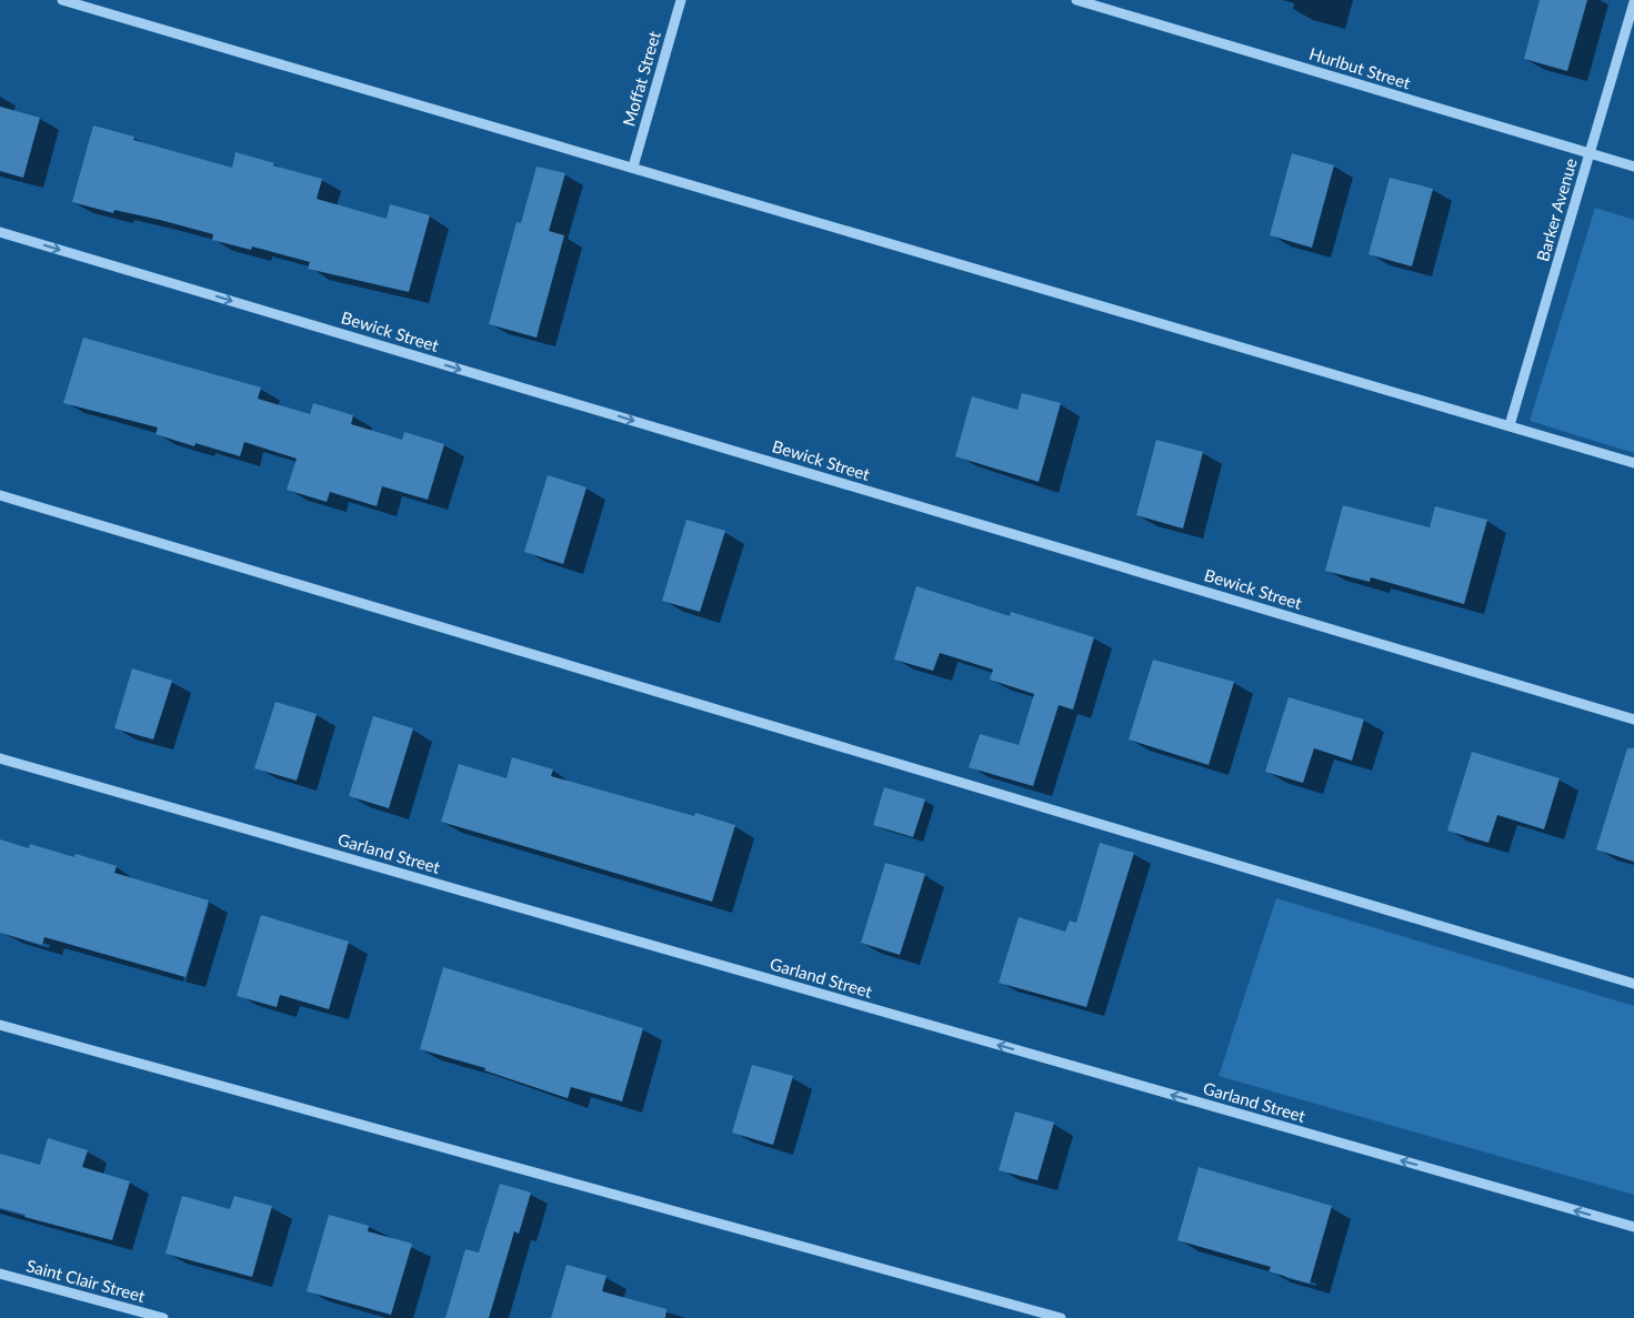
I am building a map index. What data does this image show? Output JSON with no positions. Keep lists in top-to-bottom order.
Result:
{
  "streets": {
    "street": [
      "Hurlbut Street",
      "Moffat Street",
      "Barker Avenue",
      "Bewick Street",
      "Garland Street",
      "Saint Clair Street"
    ]
  },
  "crossings": [
    ["Hurlbut Street", "Barker Avenue"]
  ],
  "one_way": ["Bewick Street", "Garland Street"]
}
